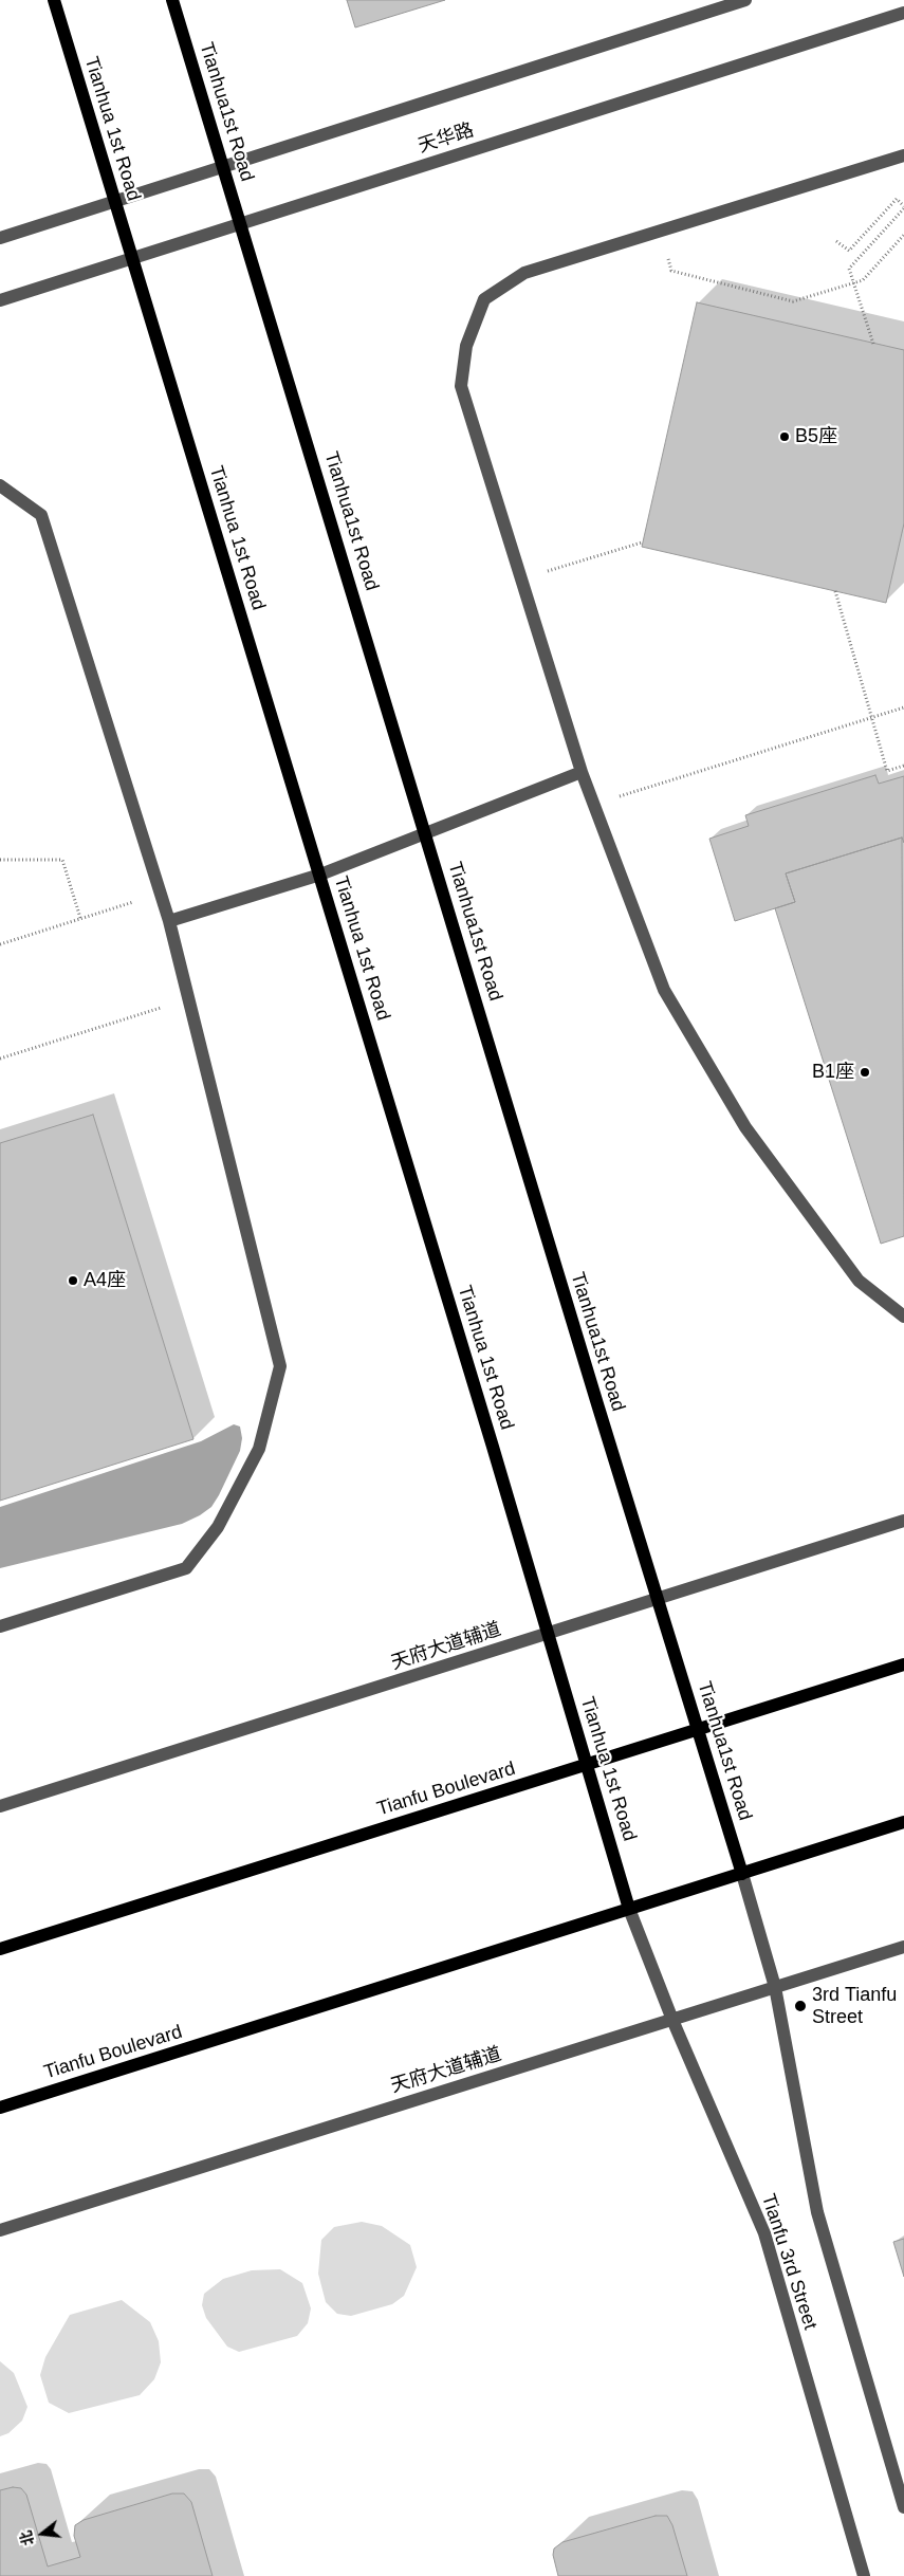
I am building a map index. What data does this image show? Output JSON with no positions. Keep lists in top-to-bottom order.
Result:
{
  "streets": {
    "main road": ["Tianhua1st Road", "Tianhua 1st Road", "Tianfu Boulevard"],
    "street": ["天华路", "天府大道辅道", "Tianfu 3rd Street"]
  },
  "crossings": [
    ["Tianhua1st Road", "天华路"],
    ["Tianhua1st Road", "天府大道辅道"],
    ["Tianhua1st Road", "Tianfu Boulevard"],
    ["Tianhua 1st Road", "天华路"],
    ["Tianhua 1st Road", "天府大道辅道"],
    ["Tianhua 1st Road", "Tianfu Boulevard"],
    ["Tianhua 1st Road", "Tianfu 3rd Street"],
    ["天府大道辅道", "Tianfu 3rd Street"],
    ["Tianfu Boulevard", "Tianfu 3rd Street"]
  ],
  "places": [
    "B5座",
    "B1座",
    "A4座",
    "3rd Tianfu Street"
  ],
  "north": "left"
}
